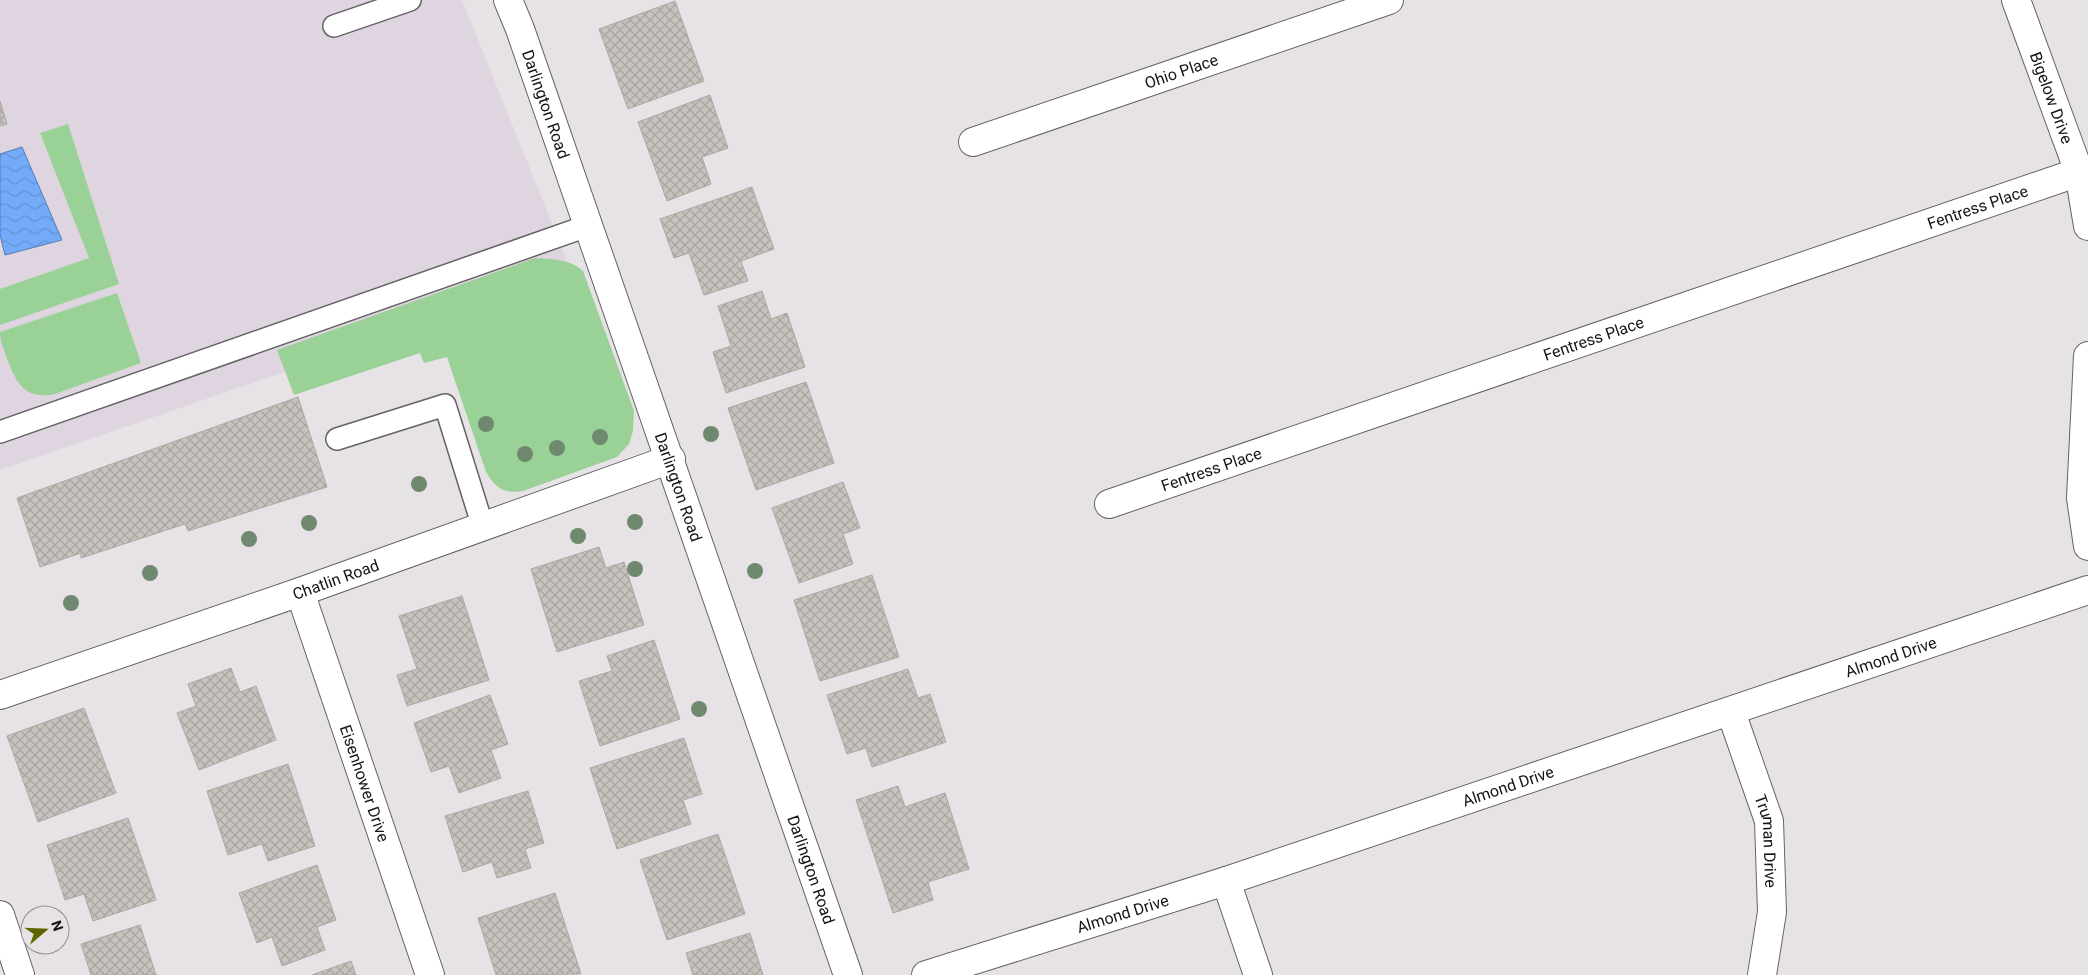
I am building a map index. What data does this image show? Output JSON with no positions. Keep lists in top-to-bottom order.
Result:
{
  "streets": {
    "street": [
      "Ohio Place",
      "Bigelow Drive",
      "Darlington Road",
      "Fentress Place",
      "Chatlin Road",
      "Almond Drive",
      "Eisenhower Drive",
      "Truman Drive"
    ]
  },
  "crossings": [
    ["Bigelow Drive", "Fentress Place"],
    ["Darlington Road", "Chatlin Road"],
    ["Chatlin Road", "Eisenhower Drive"],
    ["Almond Drive", "Truman Drive"]
  ],
  "north": "right"
}
